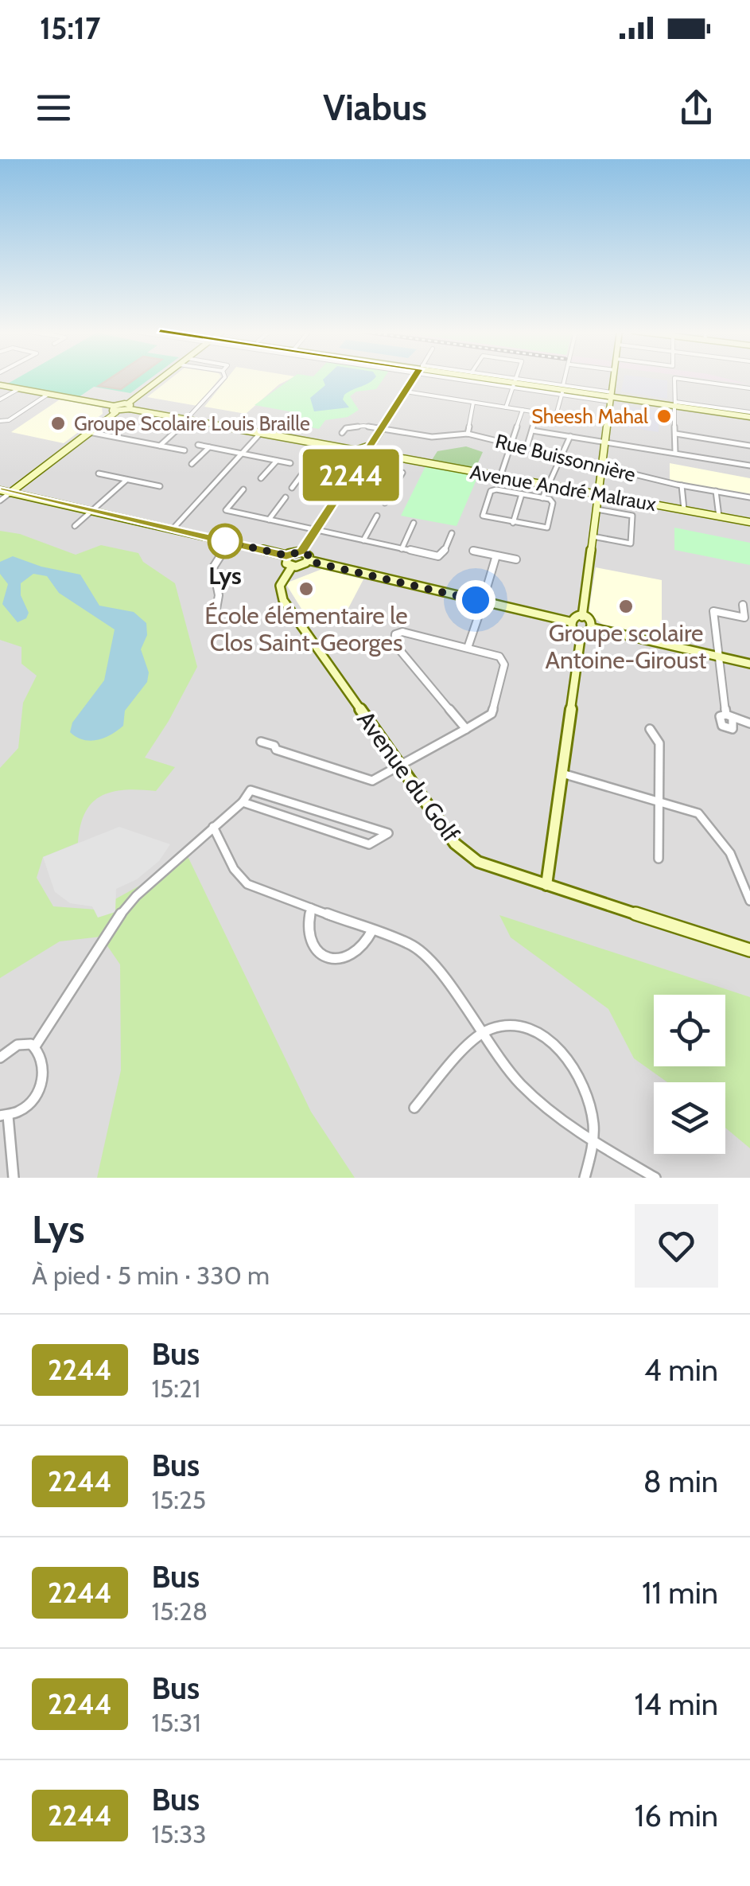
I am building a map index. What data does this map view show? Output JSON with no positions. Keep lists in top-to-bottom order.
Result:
{
  "streets": {
    "street": ["Rue Buissonnière", "Avenue André Malraux", "Avenue du Golf"]
  },
  "places": [
    "Sheesh Mahal",
    "Groupe Scolaire Louis Braille",
    "Lys",
    "École élémentaire le Clos Saint-Georges",
    "Groupe scolaire Antoine-Giroust"
  ],
  "lines": ["bus line 2244"],
  "page": {
    "status": "15:17",
    "header": "Viabus",
    "on_map": "2244",
    "heading": ["Lys", "À pied · 5 min · 330 m"],
    "list": [
      {
        "mark": "2244",
        "name": "Bus",
        "note": "15:21",
        "value": "4 min"
      },
      {
        "mark": "2244",
        "name": "Bus",
        "note": "15:25",
        "value": "8 min"
      },
      {
        "mark": "2244",
        "name": "Bus",
        "note": "15:28",
        "value": "11 min"
      },
      {
        "mark": "2244",
        "name": "Bus",
        "note": "15:31",
        "value": "14 min"
      },
      {
        "mark": "2244",
        "name": "Bus",
        "note": "15:33",
        "value": "16 min"
      }
    ]
  }
}
